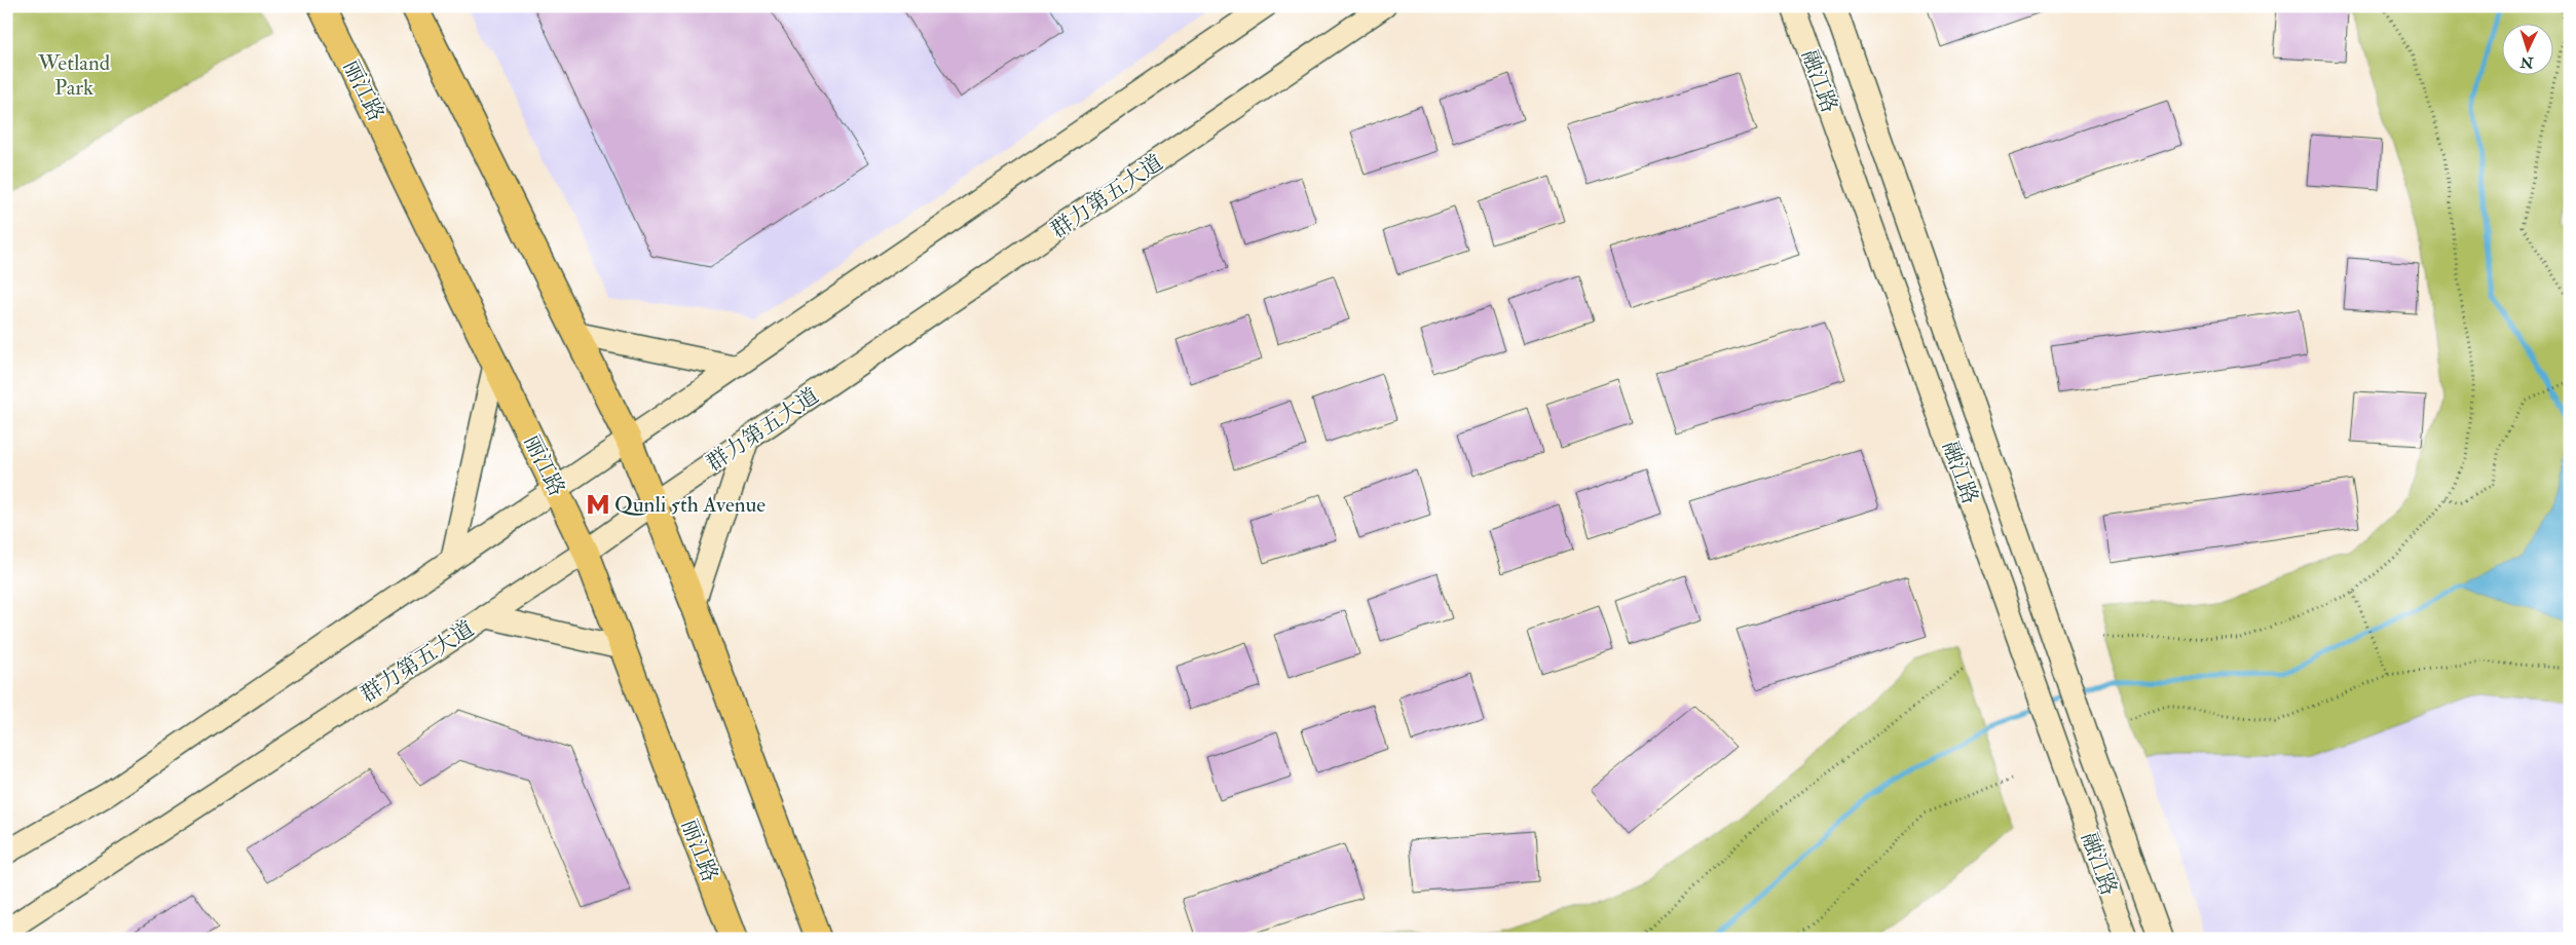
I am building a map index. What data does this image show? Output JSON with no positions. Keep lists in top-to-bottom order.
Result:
{
  "streets": {
    "main road": ["融江路", "丽江路", "群力第五大道"]
  },
  "crossings": [
    ["丽江路", "群力第五大道"]
  ],
  "parks": ["Wetland Park"],
  "places": {
    "metro station": ["Qunli 5th Avenue"]
  },
  "north": "bottom"
}
